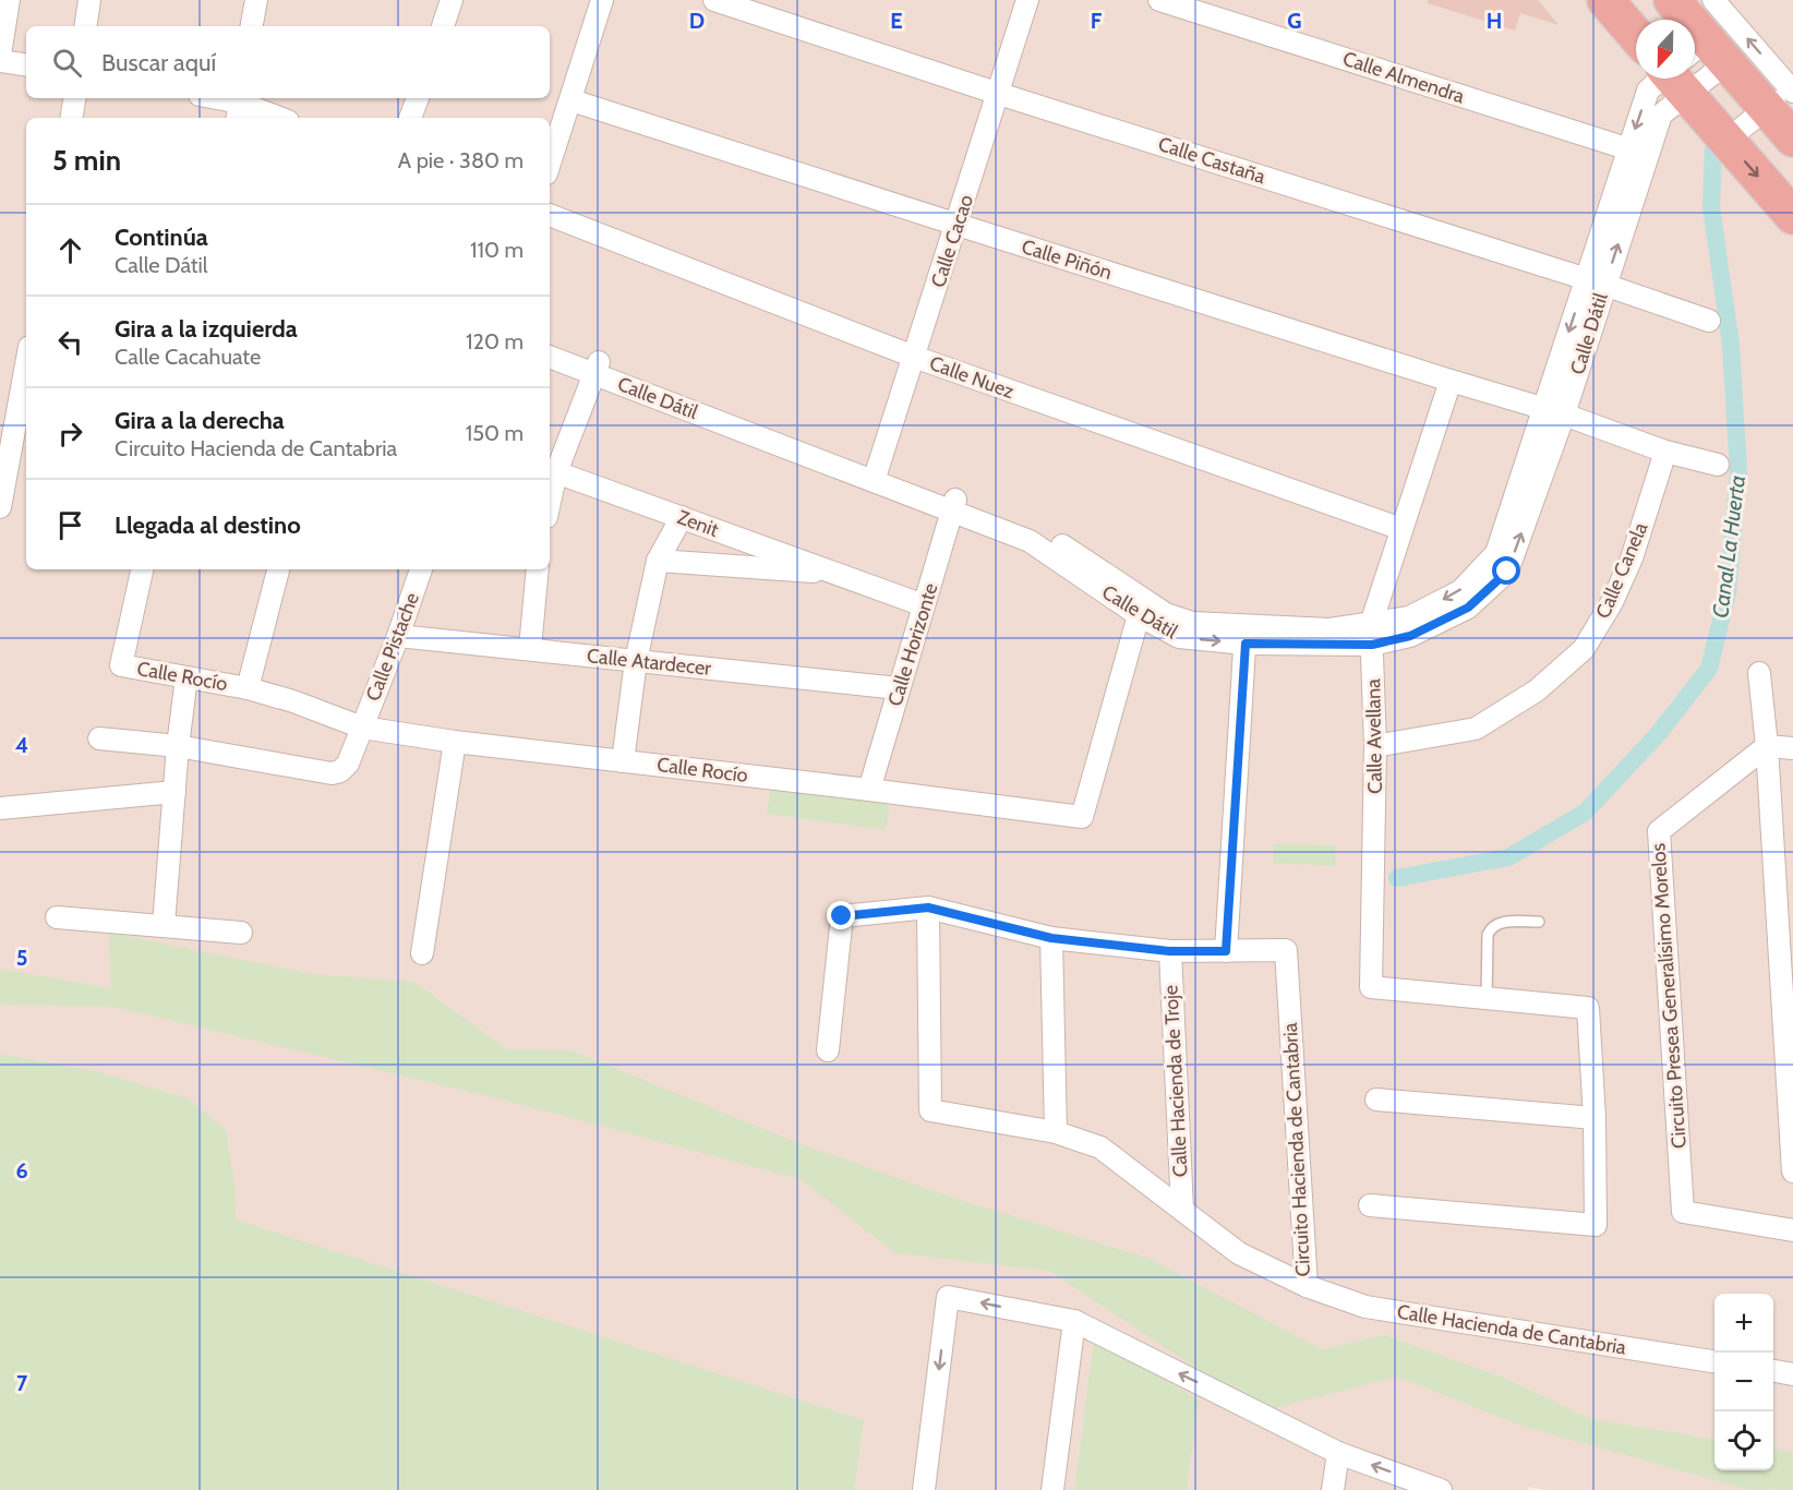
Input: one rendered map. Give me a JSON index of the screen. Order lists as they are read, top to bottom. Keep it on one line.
{"streets":{"street":["Calle Almendra","Calle Castaña","Calle Cacao","Calle Piñón","Calle Dátil","Calle Nuez","Zenit","Calle Canela","Calle Horizonte","Calle Pistache","Calle Atardecer","Calle Rocío","Calle Avellana","Circuito Presea Generalísimo Morelos","Calle Hacienda de Troje","Circuito Hacienda de Cantabria","Calle Hacienda de Cantabria"]},"crossings":[["Calle Almendra","Calle Dátil"],["Calle Castaña","Calle Cacao"],["Calle Castaña","Calle Dátil"],["Calle Cacao","Calle Piñón"],["Calle Cacao","Calle Dátil"],["Calle Cacao","Calle Nuez"],["Calle Piñón","Calle Dátil"],["Calle Piñón","Calle Avellana"],["Calle Dátil","Calle Horizonte"],["Calle Dátil","Calle Rocío"],["Calle Dátil","Calle Avellana"],["Calle Nuez","Calle Avellana"],["Zenit","Calle Horizonte"],["Calle Canela","Calle Avellana"],["Calle Horizonte","Calle Atardecer"],["Calle Horizonte","Calle Rocío"],["Calle Pistache","Calle Atardecer"],["Calle Pistache","Calle Rocío"],["Calle Hacienda de Troje","Circuito Hacienda de Cantabria"],["Circuito Hacienda de Cantabria","Calle Hacienda de Cantabria"]],"water":["Canal La Huerta"],"north":"bottom","page":{"search":"Buscar aquí","heading":["5 min","A pie · 380 m"],"list":[["Continúa","Calle Dátil","110 m"],["Gira a la izquierda","Calle Cacahuate","120 m"],["Gira a la derecha","Circuito Hacienda de Cantabria","150 m"],"Llegada al destino"],"map_buttons":["+","−"]},"grid":{"columns":["D","E","F","G","H"],"rows":["4","5","6","7"]}}
